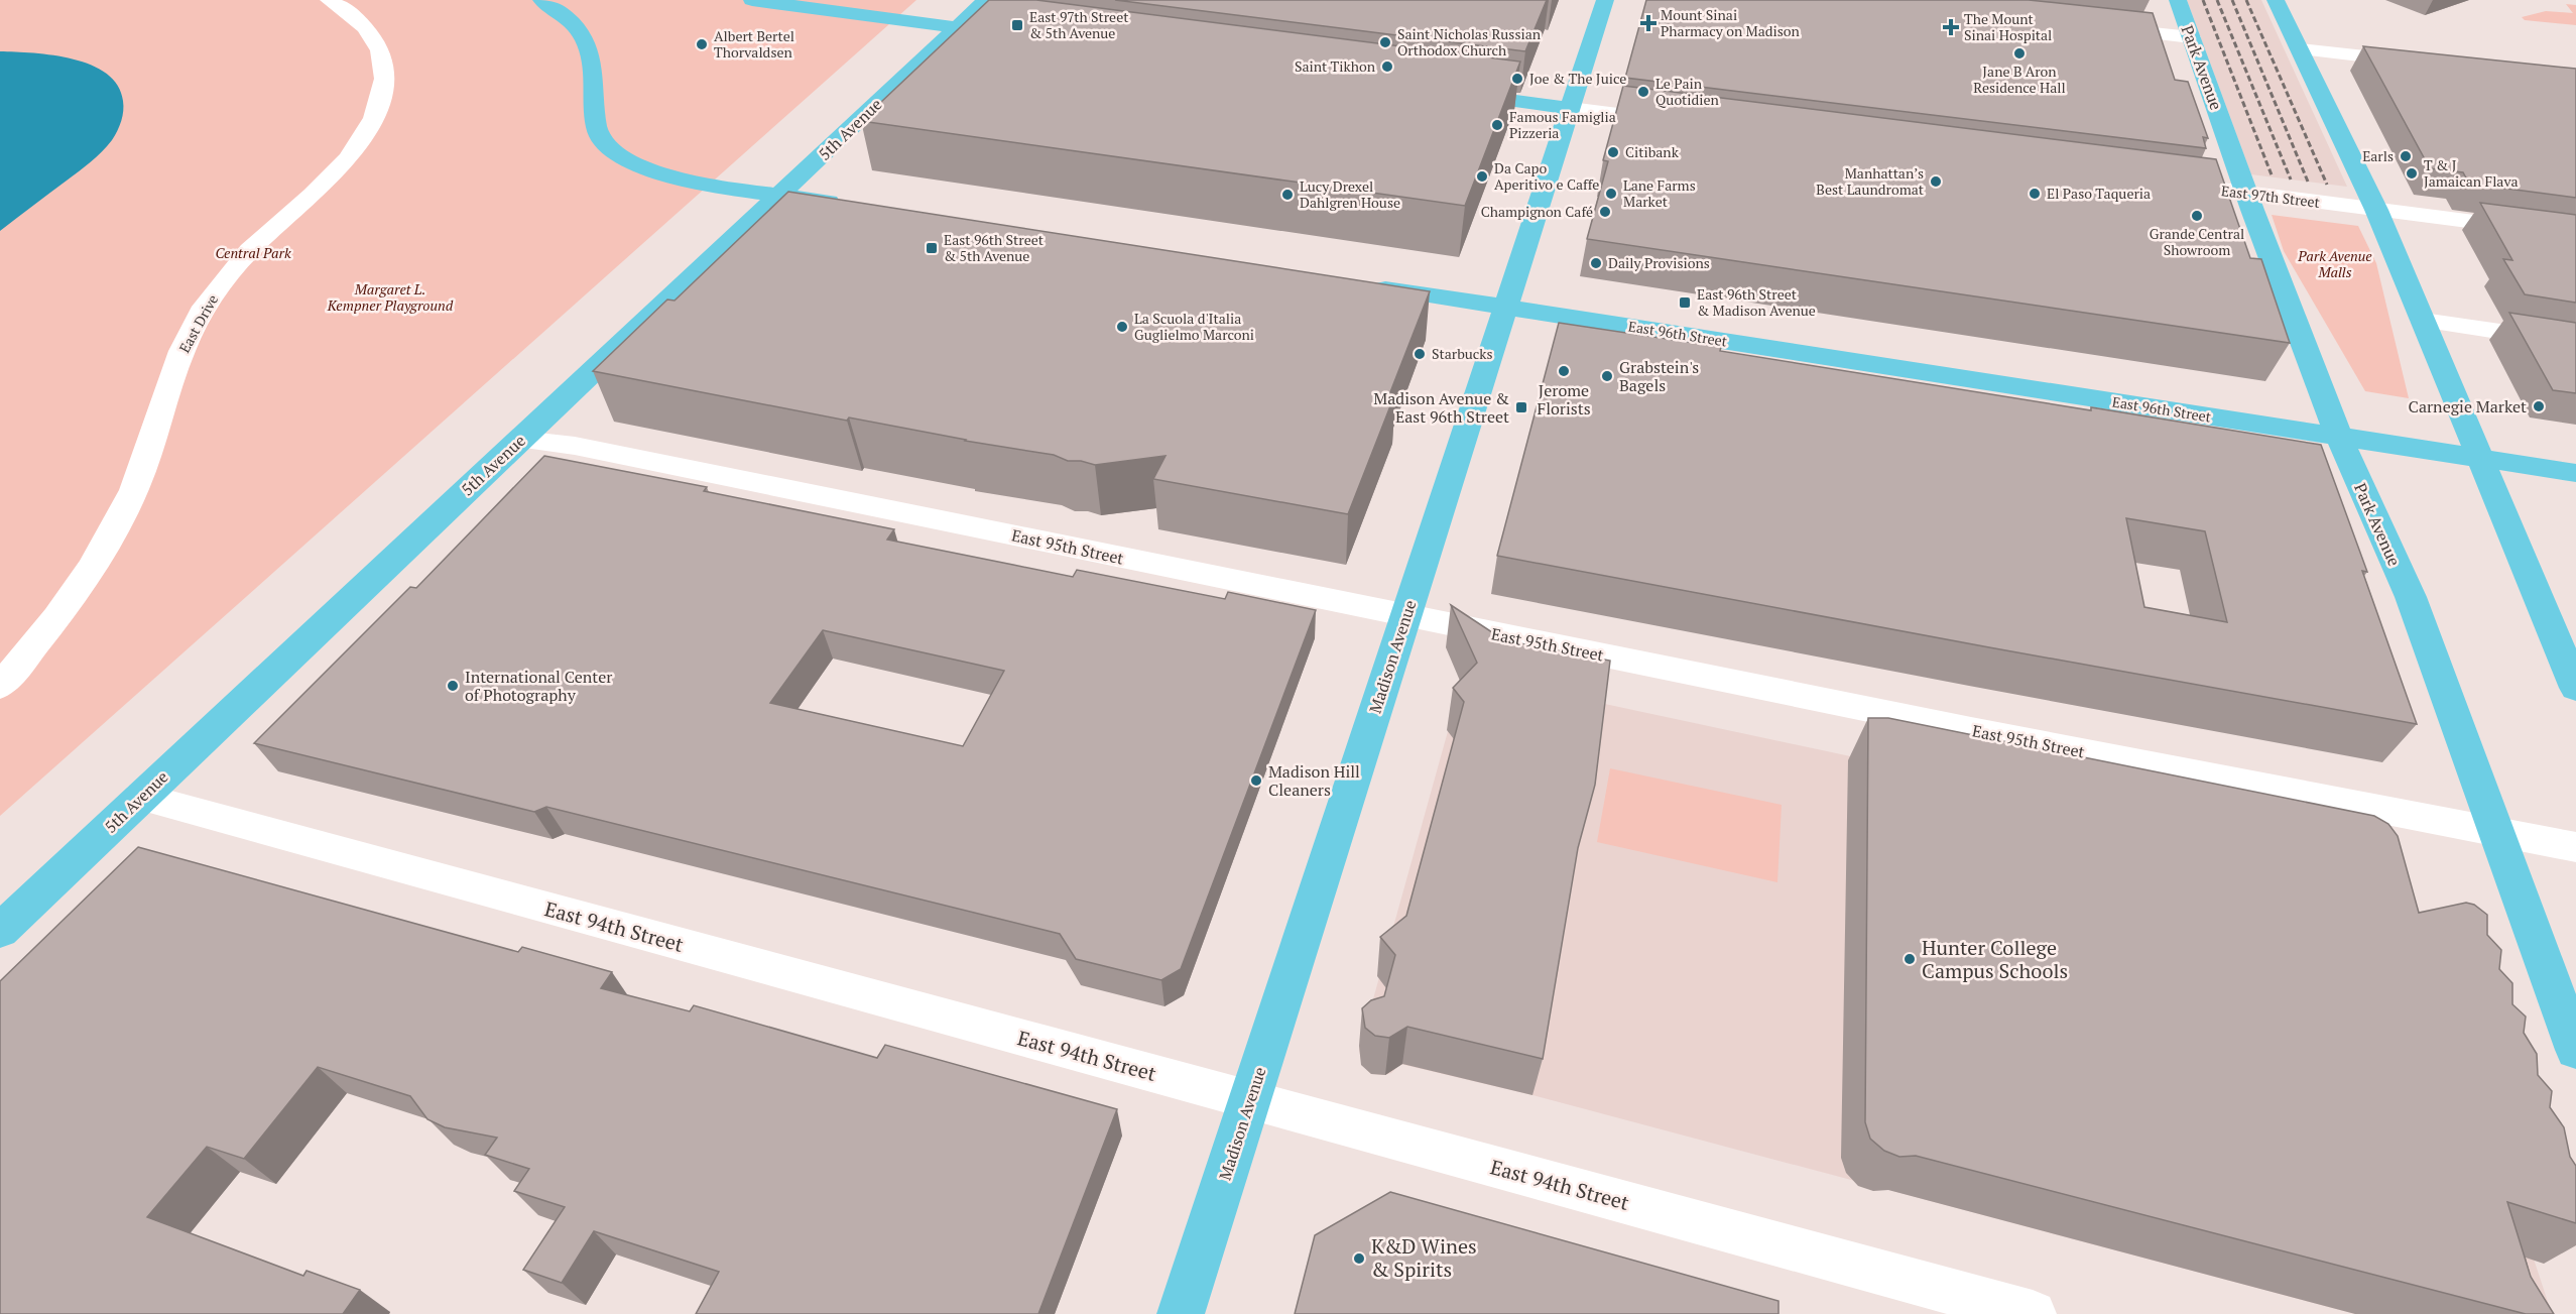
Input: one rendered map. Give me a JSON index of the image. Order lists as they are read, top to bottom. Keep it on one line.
{"streets":{"main road":["Park Avenue","5th Avenue","East 96th Street","Madison Avenue"],"street":["East 97th Street","East Drive","East 95th Street","East 94th Street"]},"crossings":[["Park Avenue","East 97th Street"],["Park Avenue","East 96th Street"],["Park Avenue","East 95th Street"],["5th Avenue","East 95th Street"],["5th Avenue","East 94th Street"],["East 96th Street","Madison Avenue"],["East 95th Street","Madison Avenue"],["Madison Avenue","East 94th Street"]],"parks":["Central Park","Park Avenue Malls","Margaret L. Kempner Playground"],"places":{"health":["Mount Sinai Pharmacy on Madison","The Mount Sinai Hospital"],"transit":["East 97th Street & 5th Avenue","East 96th Street & 5th Avenue","East 96th Street & Madison Avenue","Madison Avenue & East 96th Street"],"other":["Saint Nicholas Russian Orthodox Church","Albert Bertel Thorvaldsen","Jane B Aron Residence Hall","Saint Tikhon","Joe & The Juice","Le Pain Quotidien","Famous Famiglia Pizzeria","Citibank","Earls","T & J Jamaican Flava","Da Capo Aperitivo e Caffe","Manhattan’s Best Laundromat","Lane Farms Market","El Paso Taqueria","Lucy Drexel Dahlgren House","Champignon Café","Grande Central Showroom","Daily Provisions","La Scuola d'Italia Guglielmo Marconi","Starbucks","Jerome Florists","Grabstein's Bagels","Carnegie Market","International Center of Photography","Madison Hill Cleaners","Hunter College Campus Schools","K&D Wines & Spirits"]}}
